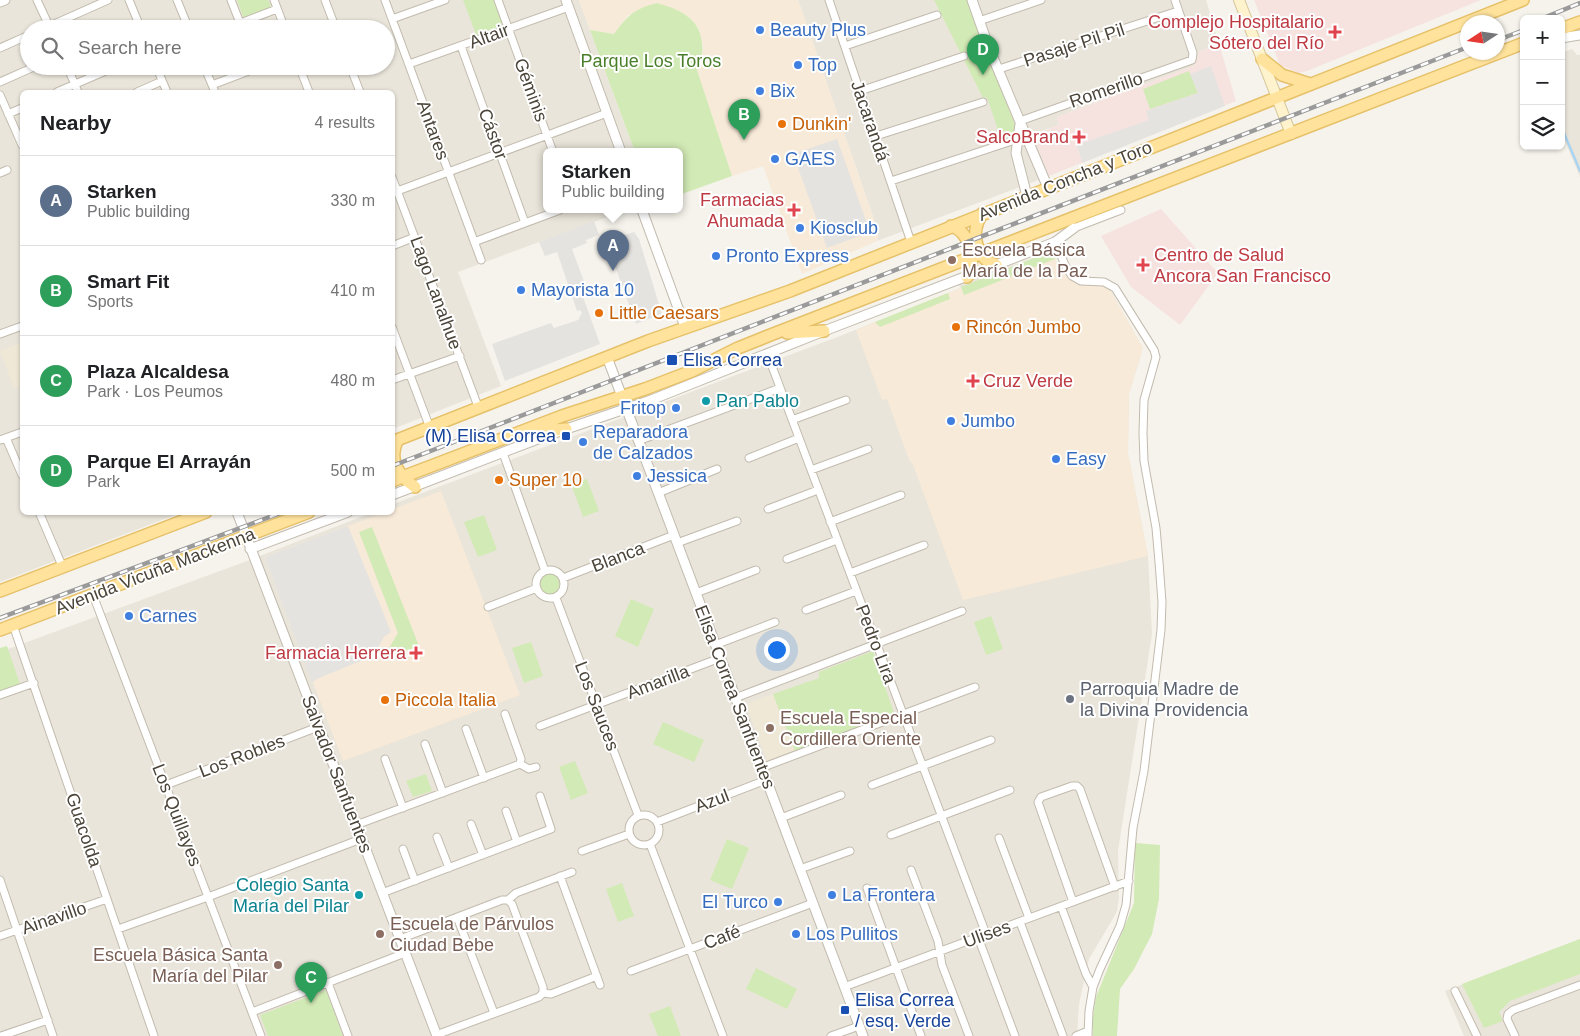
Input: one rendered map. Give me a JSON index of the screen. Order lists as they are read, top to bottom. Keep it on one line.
{"streets":{"main road":["Avenida Concha y Toro","Avenida Vicuña Mackenna"],"street":["Altair","Pasaje Pil Pil","Géminis","Romerillo","Jacarandá","Antares","Cástor","Lago Lanalhue","Blanca","Pedro Lira","Amarilla","Elisa Correa Sanfuentes","Los Sauces","Los Robles","Salvador Sanfuentes","Azul","Los Quillayes","Guacolda","Ainavillo","Ulises","Café"]},"crossings":[["Altair","Géminis"],["Altair","Antares"],["Altair","Cástor"],["Pasaje Pil Pil","Romerillo"],["Jacarandá","Avenida Concha y Toro"],["Avenida Concha y Toro","Lago Lanalhue"],["Avenida Concha y Toro","Elisa Correa Sanfuentes"],["Blanca","Elisa Correa Sanfuentes"],["Blanca","Los Sauces"],["Avenida Vicuña Mackenna","Salvador Sanfuentes"],["Avenida Vicuña Mackenna","Los Quillayes"],["Avenida Vicuña Mackenna","Guacolda"],["Pedro Lira","Ulises"],["Amarilla","Elisa Correa Sanfuentes"],["Amarilla","Los Sauces"],["Elisa Correa Sanfuentes","Azul"],["Elisa Correa Sanfuentes","Ulises"],["Elisa Correa Sanfuentes","Café"],["Los Sauces","Azul"],["Los Robles","Salvador Sanfuentes"],["Los Robles","Los Quillayes"],["Guacolda","Ainavillo"]],"parks":["Parque Los Toros"],"places":{"other":["Beauty Plus","Top","Bix","Dunkin'","GAES","Kiosclub","Pronto Express","Escuela Básica María de la Paz","Mayorista 10","Little Caesars","Rincón Jumbo","Pan Pablo","Fritop","Jumbo","Reparadora de Calzados","Easy","Jessica","Super 10","Carnes","Parroquia Madre de la Divina Providencia","Piccola Italia","Escuela Especial Cordillera Oriente","Colegio Santa María del Pilar","La Frontera","El Turco","Escuela de Párvulos Ciudad Bebe","Los Pullitos","Escuela Básica Santa María del Pilar"],"health":["Complejo Hospitalario Sótero del Río","SalcoBrand","Farmacias Ahumada","Centro de Salud Ancora San Francisco","Cruz Verde","Farmacia Herrera"],"transit":["Elisa Correa","(M) Elisa Correa","Elisa Correa / esq. Verde"]},"north":"left","page":{"map_buttons":["+","−"],"search":"Search here","pins":["D","B","A","C"],"heading":["Nearby","4 results"],"popup":["Starken","Public building"],"list":[{"mark":"A","name":"Starken","note":"Public building","value":"330 m"},{"mark":"B","name":"Smart Fit","note":"Sports","value":"410 m"},{"mark":"C","name":"Plaza Alcaldesa","note":"Park · Los Peumos","value":"480 m"},{"mark":"D","name":"Parque El Arrayán","note":"Park","value":"500 m"}]}}
